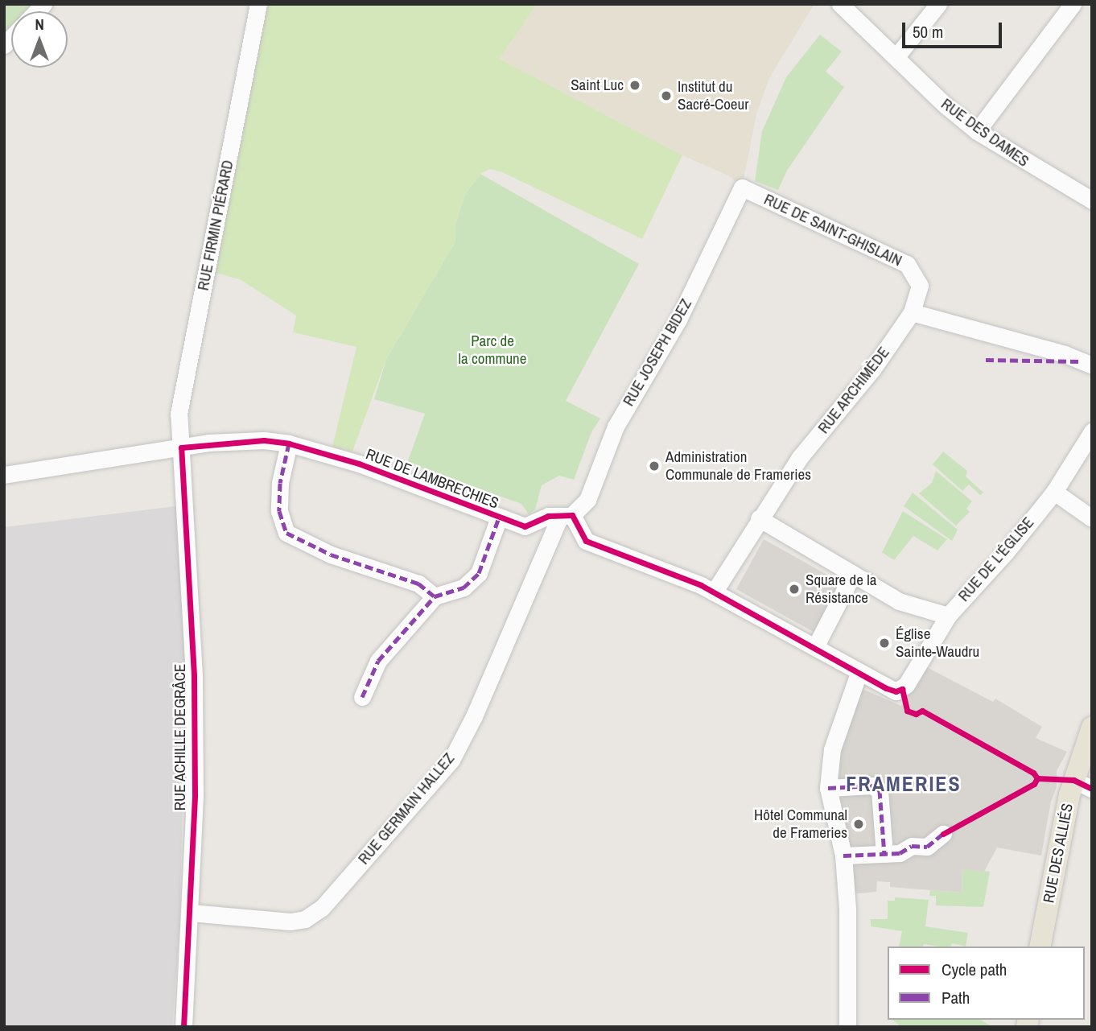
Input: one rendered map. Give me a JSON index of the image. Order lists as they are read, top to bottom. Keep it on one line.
{"streets":{"main road":["RUE DES ALLIÉS"],"street":["RUE DES DAMES","RUE FIRMIN PIÉRARD","RUE DE SAINT-GHISLAIN","RUE JOSEPH BIDEZ","RUE ARCHIMÈDE","RUE DE LAMBRECHIES","RUE DE L'ÉGLISE","RUE ACHILLE DEGRÂCE","RUE GERMAIN HALLEZ"]},"crossings":[["RUE FIRMIN PIÉRARD","RUE DE LAMBRECHIES"],["RUE FIRMIN PIÉRARD","RUE ACHILLE DEGRÂCE"],["RUE DE SAINT-GHISLAIN","RUE JOSEPH BIDEZ"],["RUE DE SAINT-GHISLAIN","RUE ARCHIMÈDE"],["RUE JOSEPH BIDEZ","RUE DE LAMBRECHIES"],["RUE JOSEPH BIDEZ","RUE GERMAIN HALLEZ"],["RUE DE LAMBRECHIES","RUE ACHILLE DEGRÂCE"],["RUE DE LAMBRECHIES","RUE GERMAIN HALLEZ"],["RUE ACHILLE DEGRÂCE","RUE GERMAIN HALLEZ"]],"districts":["FRAMERIES"],"parks":["Parc de la commune"],"places":["Saint Luc","Institut du Sacré-Coeur","Administration Communale de Frameries","Square de la Résistance","Église Sainte-Waudru","Hôtel Communal de Frameries"],"legend":["Cycle path","Path"],"scale_bar":"50 m","north":"top"}
